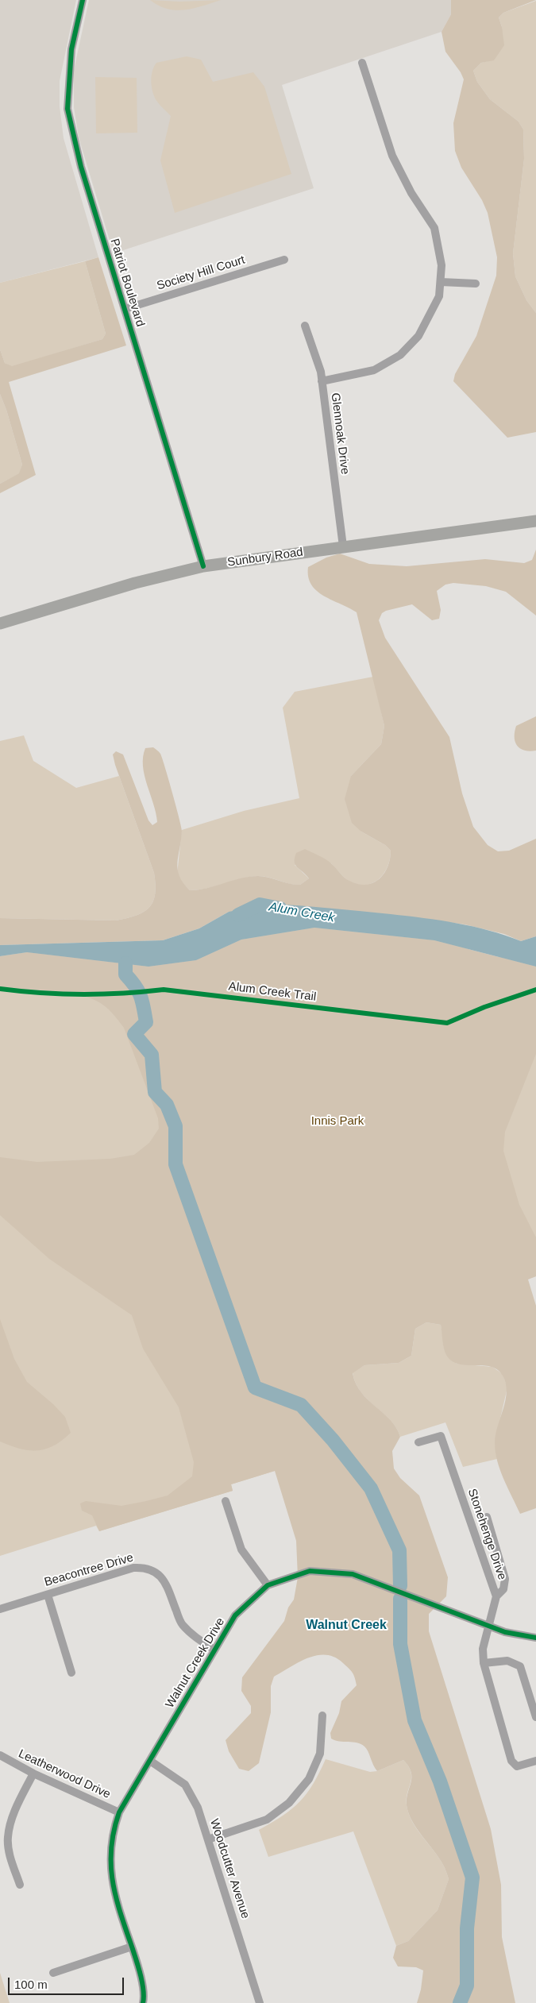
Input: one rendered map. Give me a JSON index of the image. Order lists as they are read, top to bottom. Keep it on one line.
{"streets":{"main road":["Sunbury Road"],"street":["Society Hill Court","Patriot Boulevard","Glennoak Drive","Stonehenge Drive","Beacontree Drive","Walnut Creek Drive","Leatherwood Drive","Woodcutter Avenue"],"cycle path":["Alum Creek Trail"]},"crossings":[["Society Hill Court","Patriot Boulevard"],["Patriot Boulevard","Sunbury Road"],["Glennoak Drive","Sunbury Road"],["Stonehenge Drive","Walnut Creek Drive"],["Beacontree Drive","Walnut Creek Drive"],["Walnut Creek Drive","Leatherwood Drive"],["Walnut Creek Drive","Woodcutter Avenue"]],"districts":["Walnut Creek"],"water":["Alum Creek"],"parks":["Innis Park"],"scale_bar":"100 m"}
